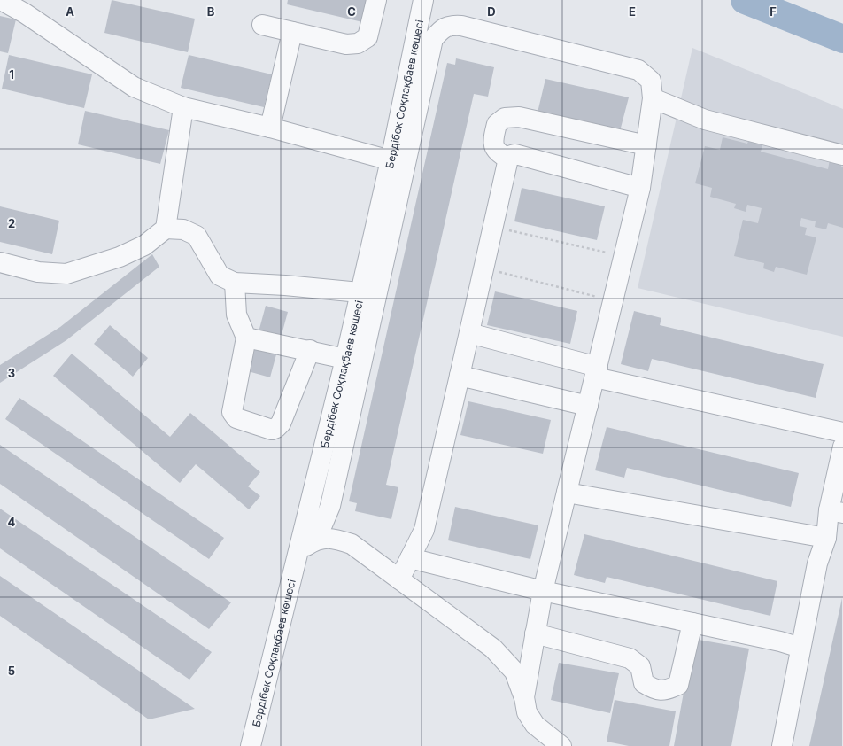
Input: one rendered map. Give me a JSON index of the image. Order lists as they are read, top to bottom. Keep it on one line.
{"streets":{"street":["Бердібек Соқпақбаев көшесі"]},"grid":{"columns":["A","B","C","D","E","F"],"rows":["1","2","3","4","5"]}}
